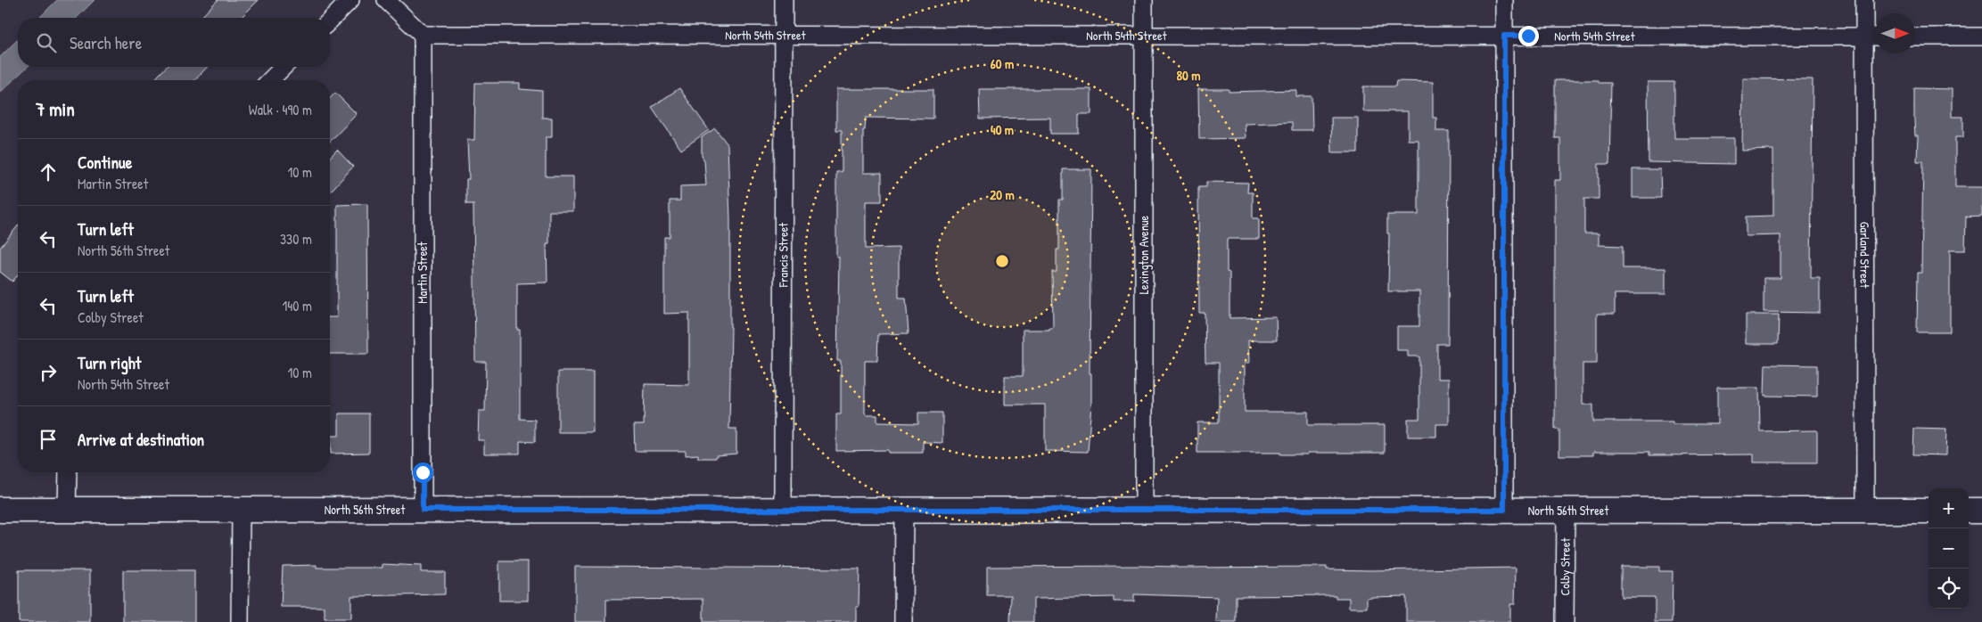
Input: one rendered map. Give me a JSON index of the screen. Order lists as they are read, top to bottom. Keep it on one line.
{"streets":{"main road":["North 56th Street"],"street":["North 54th Street","Francis Street","Lexington Avenue","Garland Street","Martin Street","Colby Street"]},"crossings":[["North 54th Street","Francis Street"],["North 54th Street","Lexington Avenue"],["North 54th Street","Garland Street"],["North 54th Street","Martin Street"],["Francis Street","North 56th Street"],["Lexington Avenue","North 56th Street"],["Garland Street","North 56th Street"],["Martin Street","North 56th Street"],["North 56th Street","Colby Street"]],"north":"right","page":{"search":"Search here","heading":["7 min","Walk · 490 m"],"list":[["Continue","Martin Street","10 m"],["Turn left","North 56th Street","330 m"],["Turn left","Colby Street","140 m"],["Turn right","North 54th Street","10 m"],"Arrive at destination"],"map_buttons":["+","−"]},"rings":["60 m","80 m","40 m","20 m"]}
